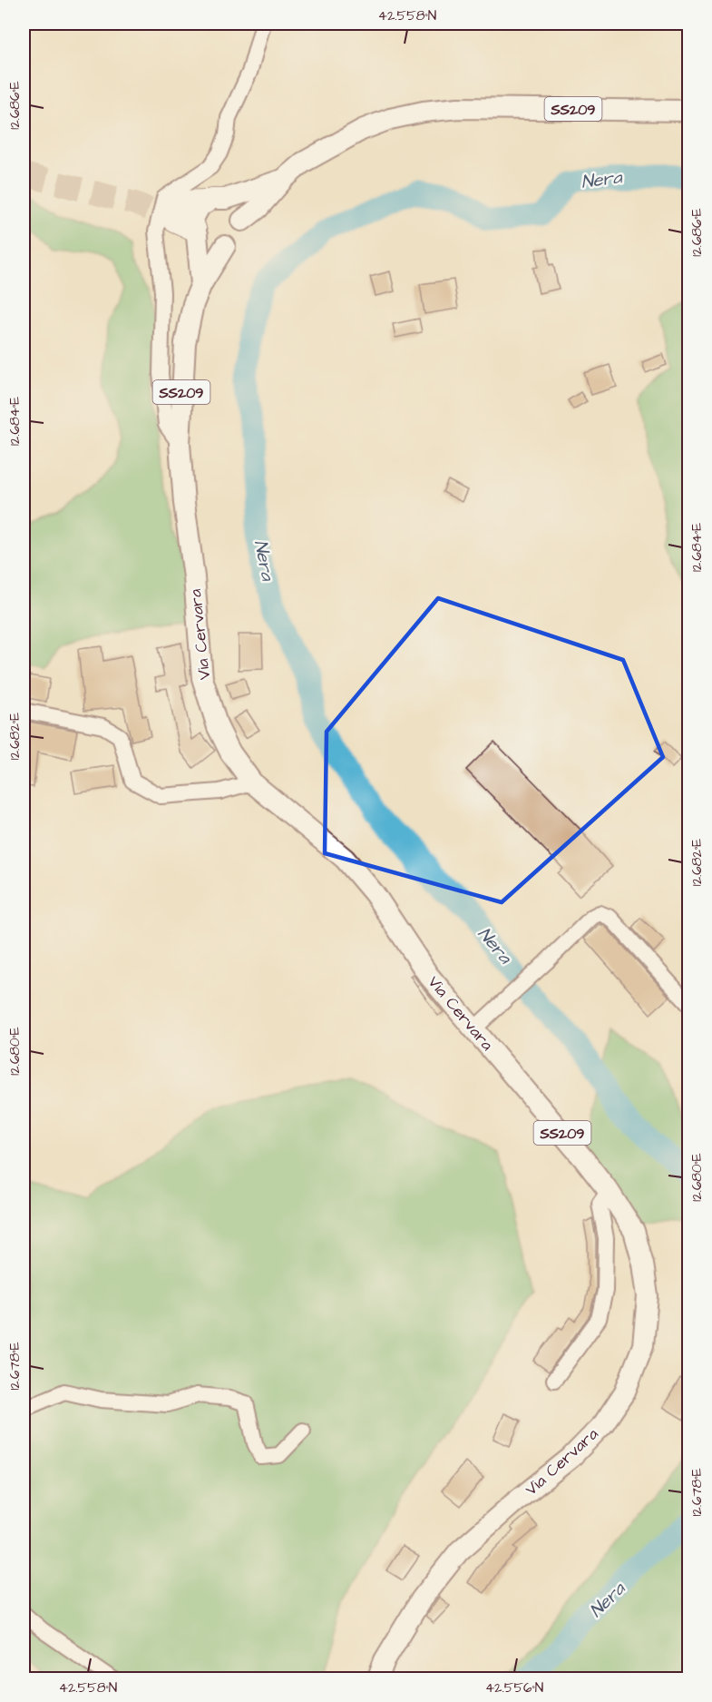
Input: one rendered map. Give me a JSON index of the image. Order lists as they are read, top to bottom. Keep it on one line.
{"streets":{"main road":["SS209","Via Cervara"]},"crossings":[["SS209","Via Cervara"]],"water":["Nera"],"coordinates":["42.558°N","12.686°E","12.684°E","12.682°E","12.680°E","12.678°E","42.556°N"]}
